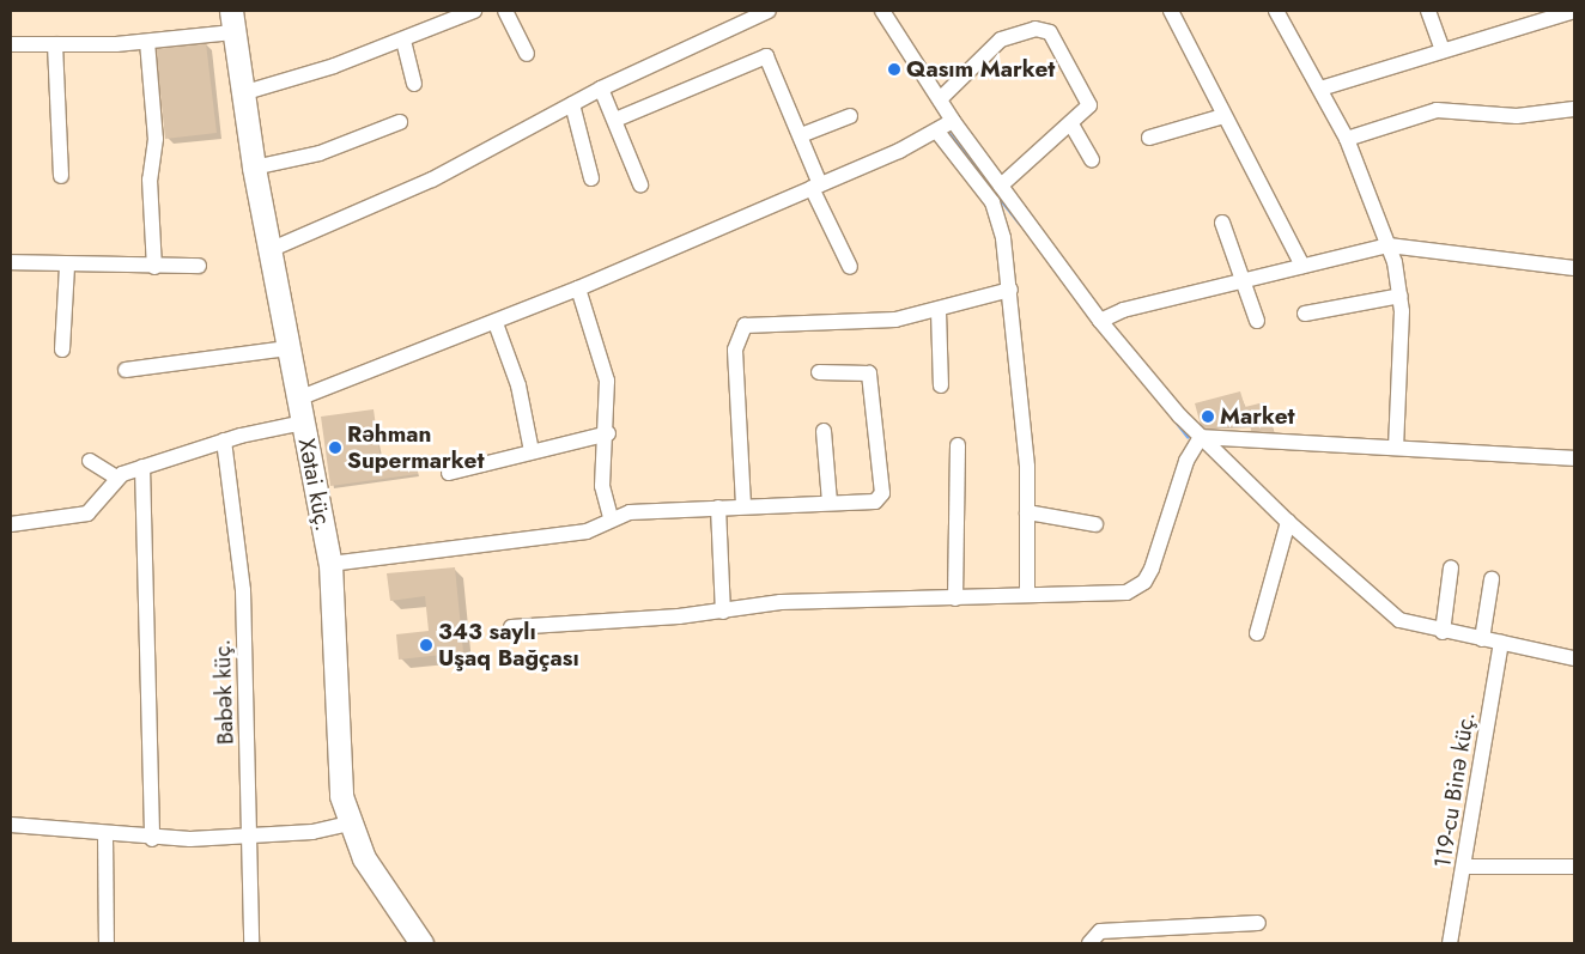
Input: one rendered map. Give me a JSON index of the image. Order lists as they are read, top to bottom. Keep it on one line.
{"streets":{"street":["Xətai küç.","Babək küç.","119-cu Binə küç."]},"places":["Qasım Market","Market","Rəhman Supermarket","343 saylı Uşaq Bağçası"]}
